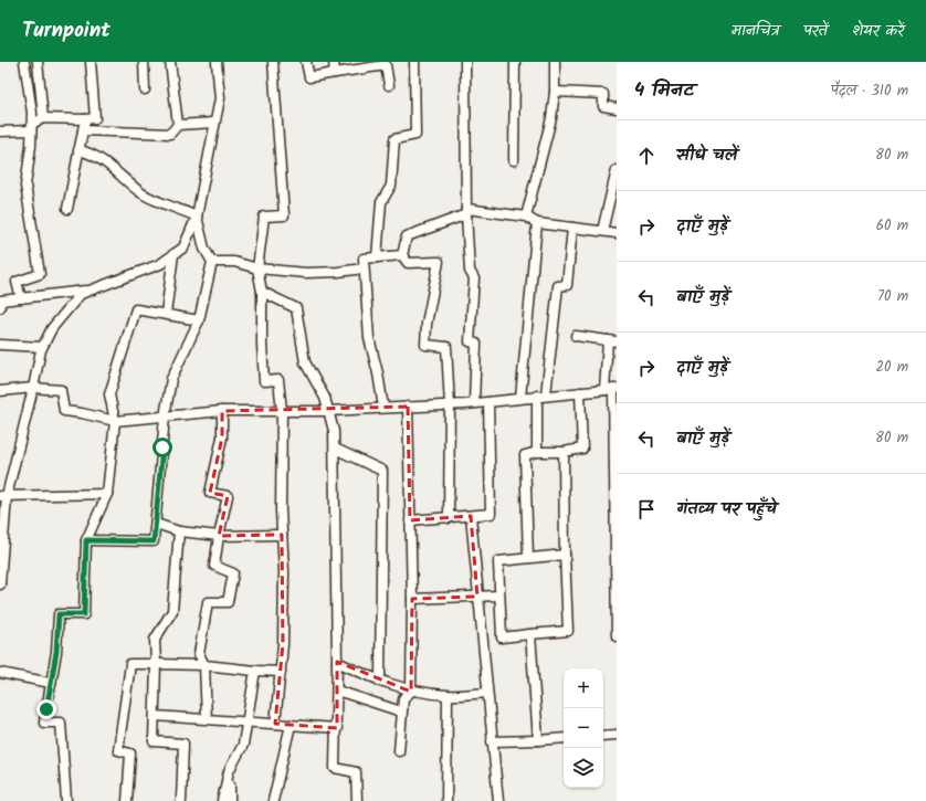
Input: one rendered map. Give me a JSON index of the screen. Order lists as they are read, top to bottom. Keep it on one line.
{"page":{"header":"Turnpoint","nav":["मानचित्र","परतें","शेयर करें"],"heading":["4 मिनट","पैदल · 310 m"],"list":[["सीधे चलें","80 m"],["दाएँ मुड़ें","60 m"],["बाएँ मुड़ें","70 m"],["दाएँ मुड़ें","20 m"],["बाएँ मुड़ें","80 m"],"गंतव्य पर पहुँचे"],"map_buttons":["+","−"]}}
